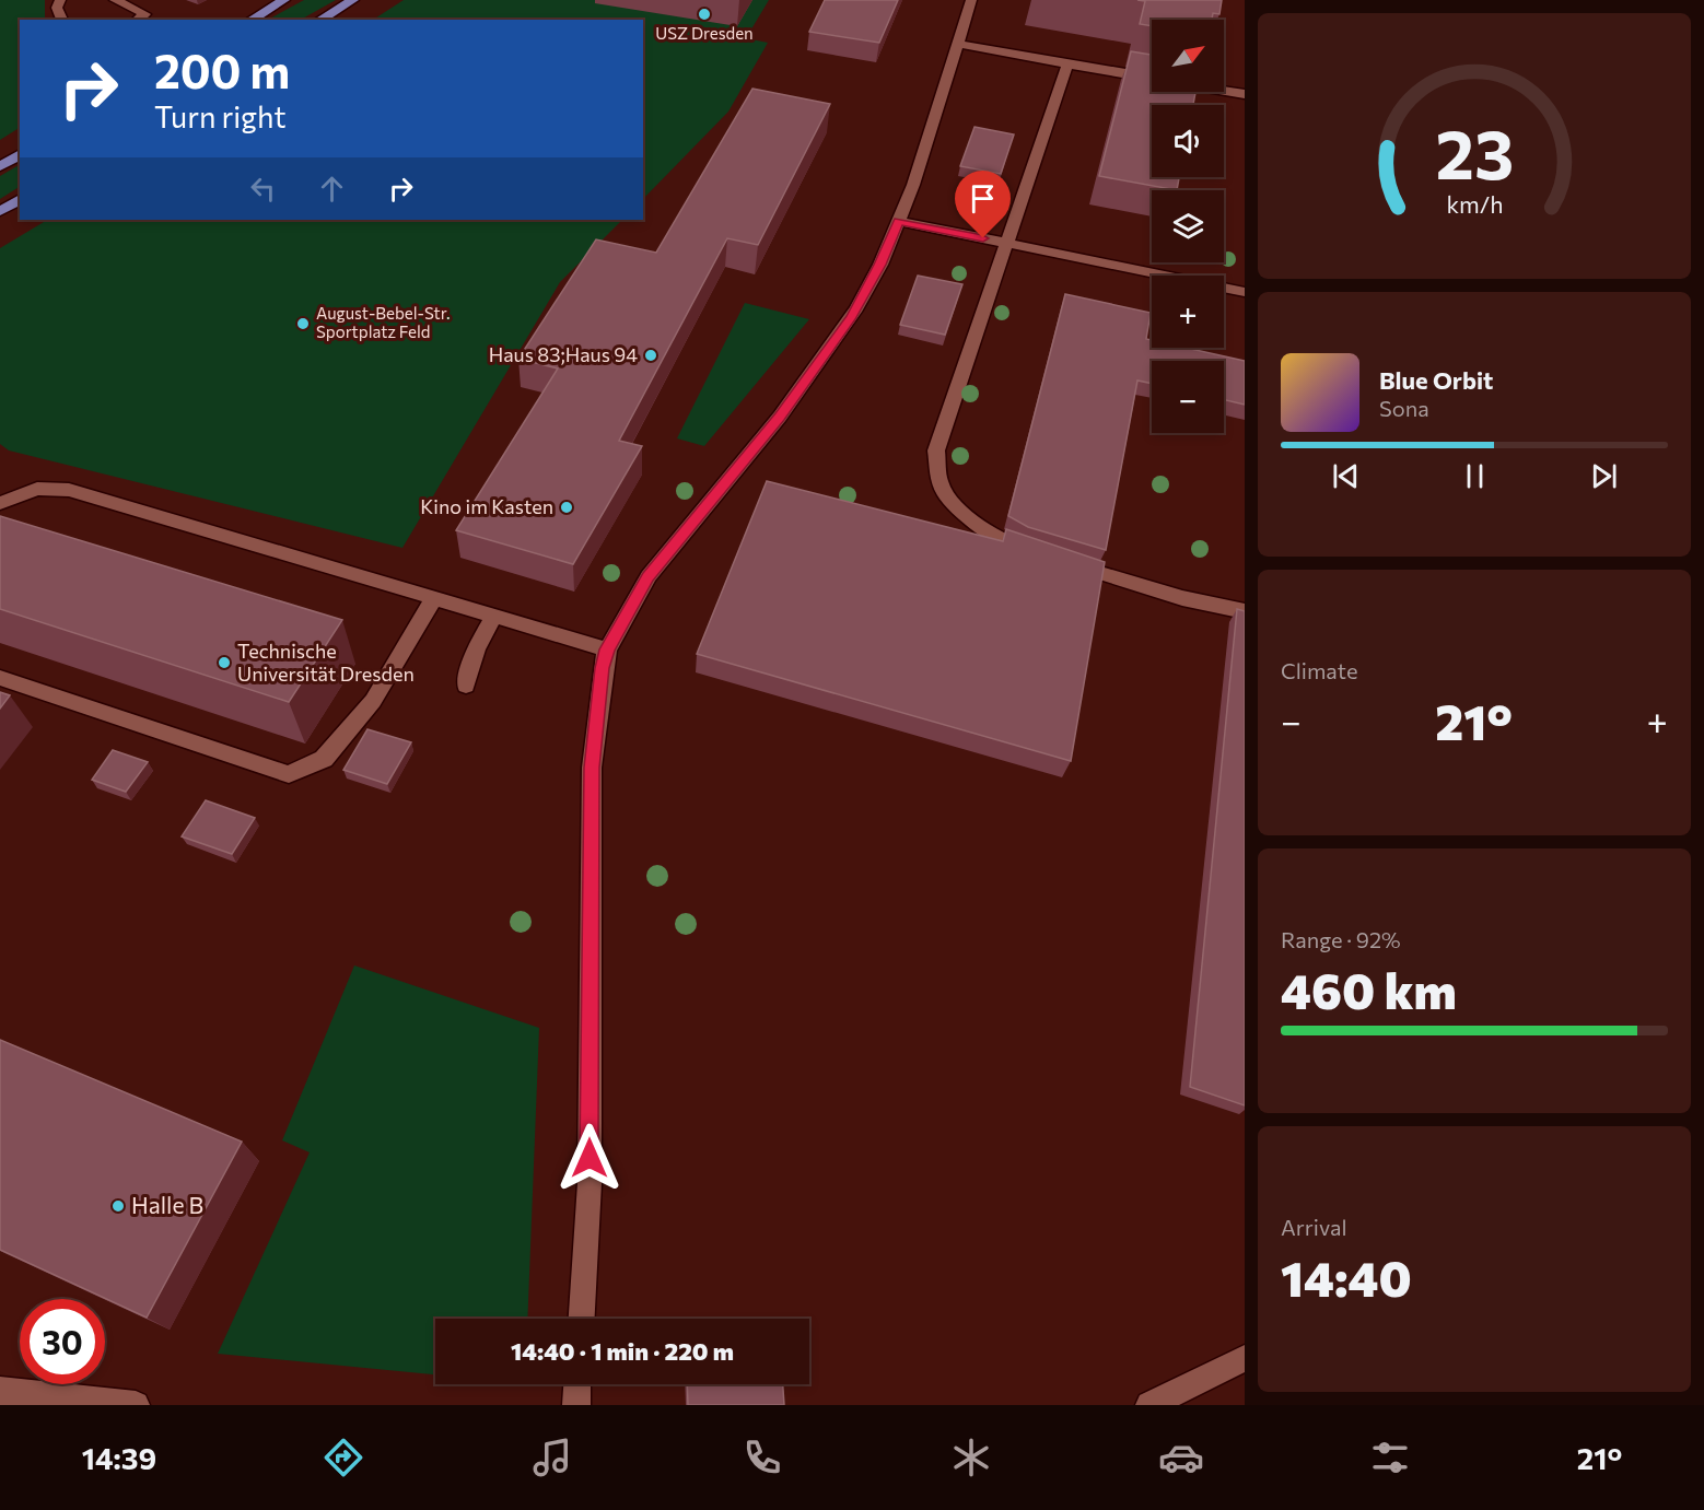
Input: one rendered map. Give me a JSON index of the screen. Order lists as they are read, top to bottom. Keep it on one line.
{"places":["USZ Dresden","August-Bebel-Str. Sportplatz Feld","Haus 83;Haus 94","Kino im Kasten","Technische Universität Dresden","Halle B"],"north":"top right","page":{"map_buttons":["+","−"],"turn":["200 m","Turn right"],"song":["Blue Orbit","Sona"],"tile":["Climate",["Range · 92%","460 km"],["Arrival","14:40"]],"heat":["−","21°","+"],"limit":"30","trip":"14:40 · 1 min · 220 m","tabs":["14:39","21°"],"gauge":["23","km/h"]}}
